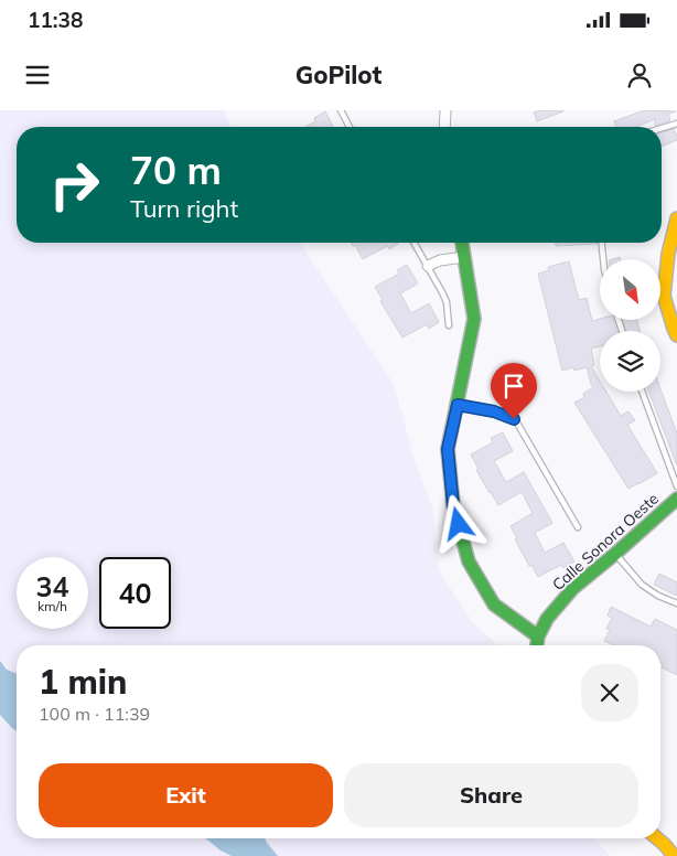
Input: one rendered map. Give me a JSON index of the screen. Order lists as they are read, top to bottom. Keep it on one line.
{"streets":{"street":["Calle Sonora Oeste"]},"north":"bottom right","page":{"status":"11:38","header":"GoPilot","turn":["70 m","Turn right"],"speed":"34 km/h","limit":"40","heading":["1 min","100 m · 11:39"],"buttons":["Exit","Share"]}}
